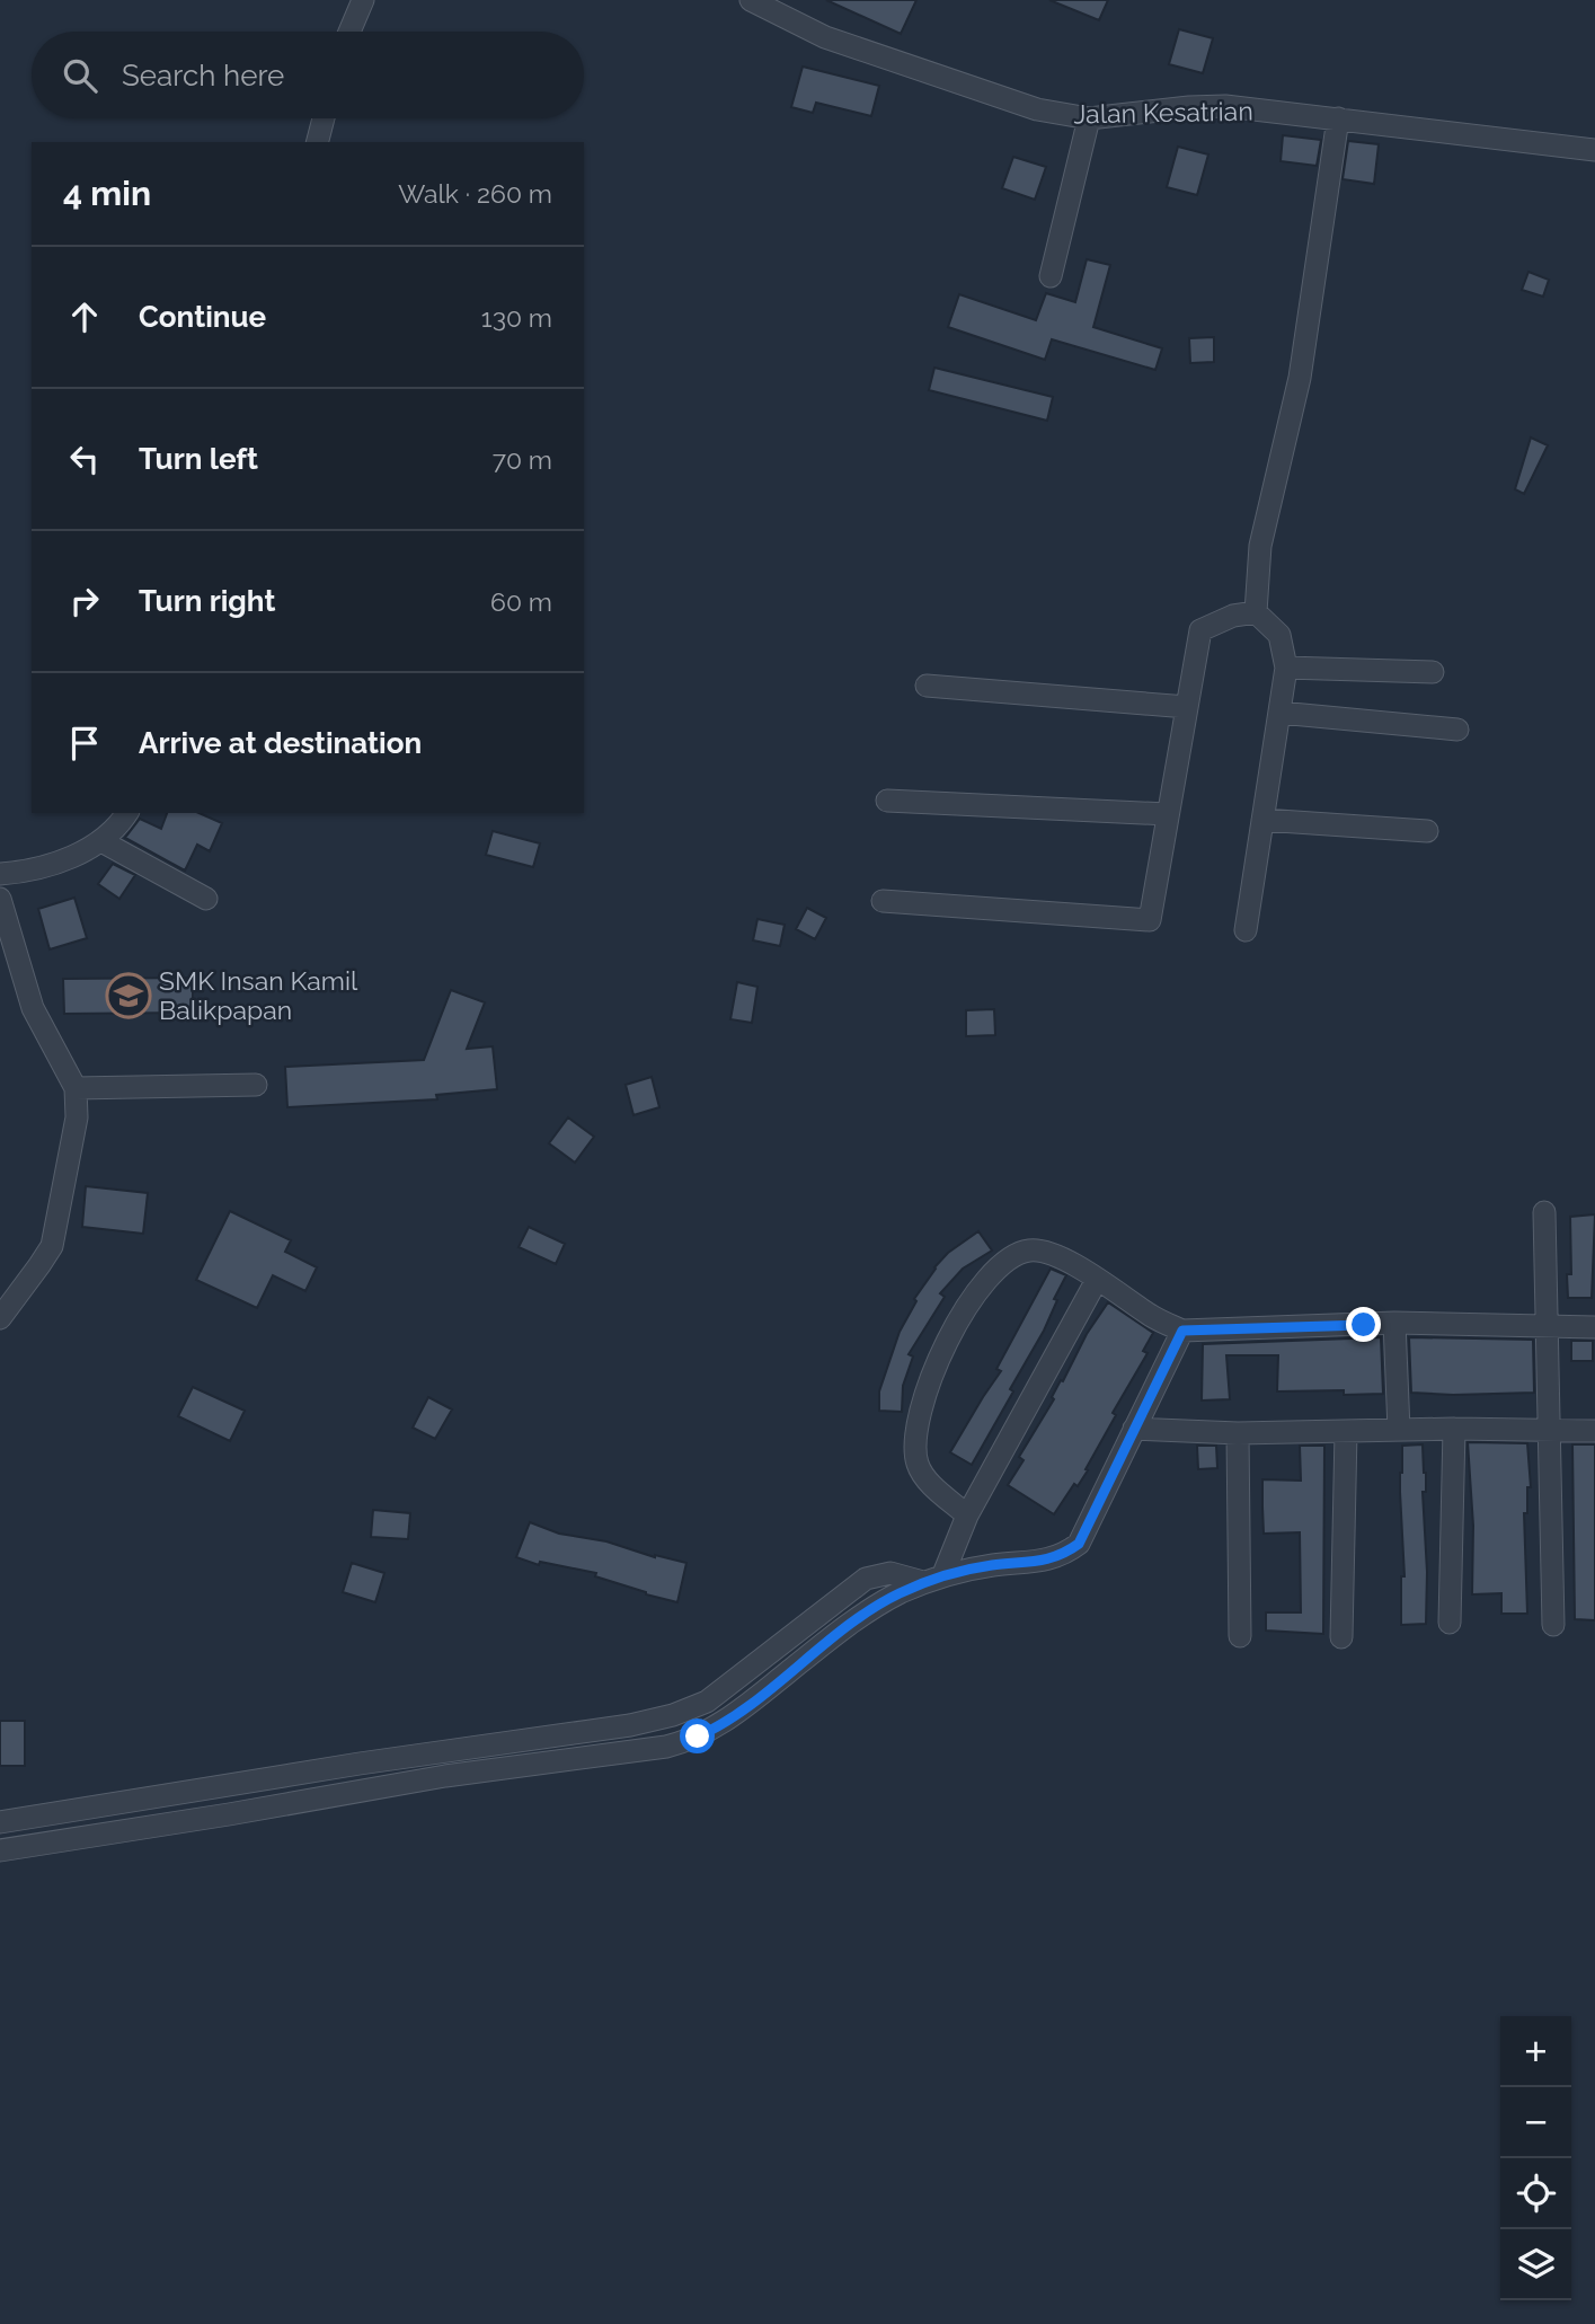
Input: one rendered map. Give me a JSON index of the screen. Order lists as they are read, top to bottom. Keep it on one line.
{"streets":{"street":["Jalan Kesatrian"]},"places":{"school or university":["SMK Insan Kamil Balikpapan"]},"page":{"search":"Search here","heading":["4 min","Walk · 260 m"],"list":[["Continue","130 m"],["Turn left","70 m"],["Turn right","60 m"],"Arrive at destination"],"map_buttons":["+","−"]}}
